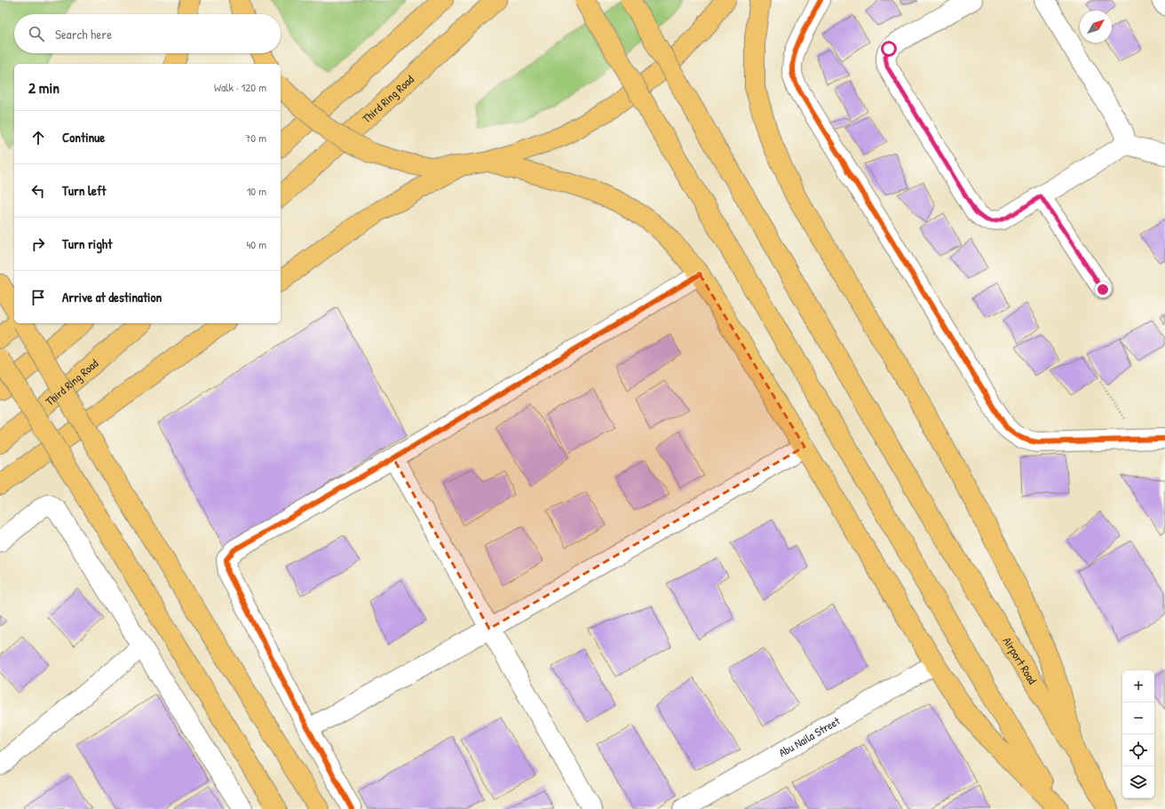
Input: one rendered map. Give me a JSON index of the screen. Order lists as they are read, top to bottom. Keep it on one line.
{"streets":{"main road":["Third Ring Road","Airport Road"],"street":["Abu Naila Street"]},"north":"top right","page":{"search":"Search here","heading":["2 min","Walk · 120 m"],"list":[["Continue","70 m"],["Turn left","10 m"],["Turn right","40 m"],"Arrive at destination"],"map_buttons":["+","−"]}}
